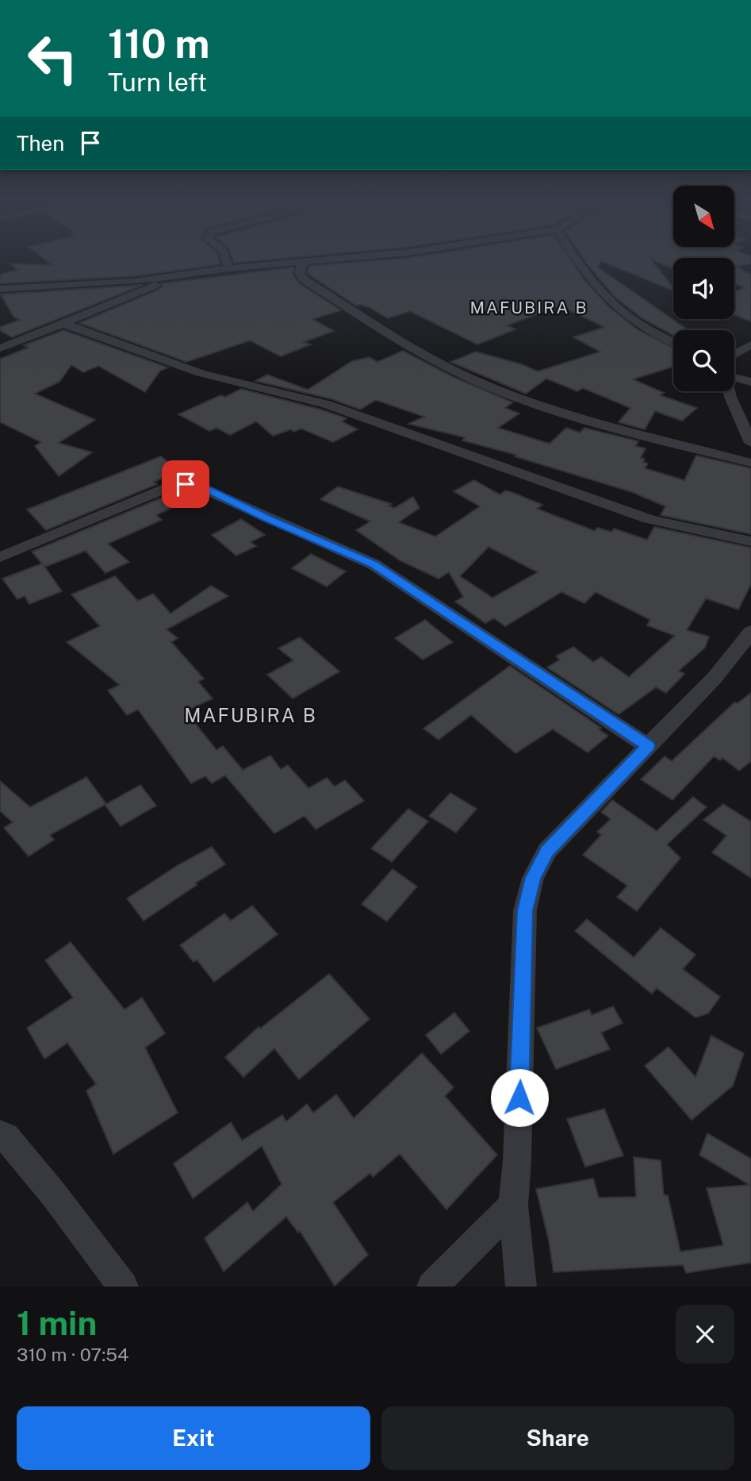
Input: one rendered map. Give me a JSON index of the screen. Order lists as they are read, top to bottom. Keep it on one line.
{"districts":["MAFUBIRA B","MAFUBIRA B"],"north":"bottom right","page":{"turn":["110 m","Turn left"],"then":"Then","heading":["1 min","310 m · 07:54"],"buttons":["Exit","Share"]}}
